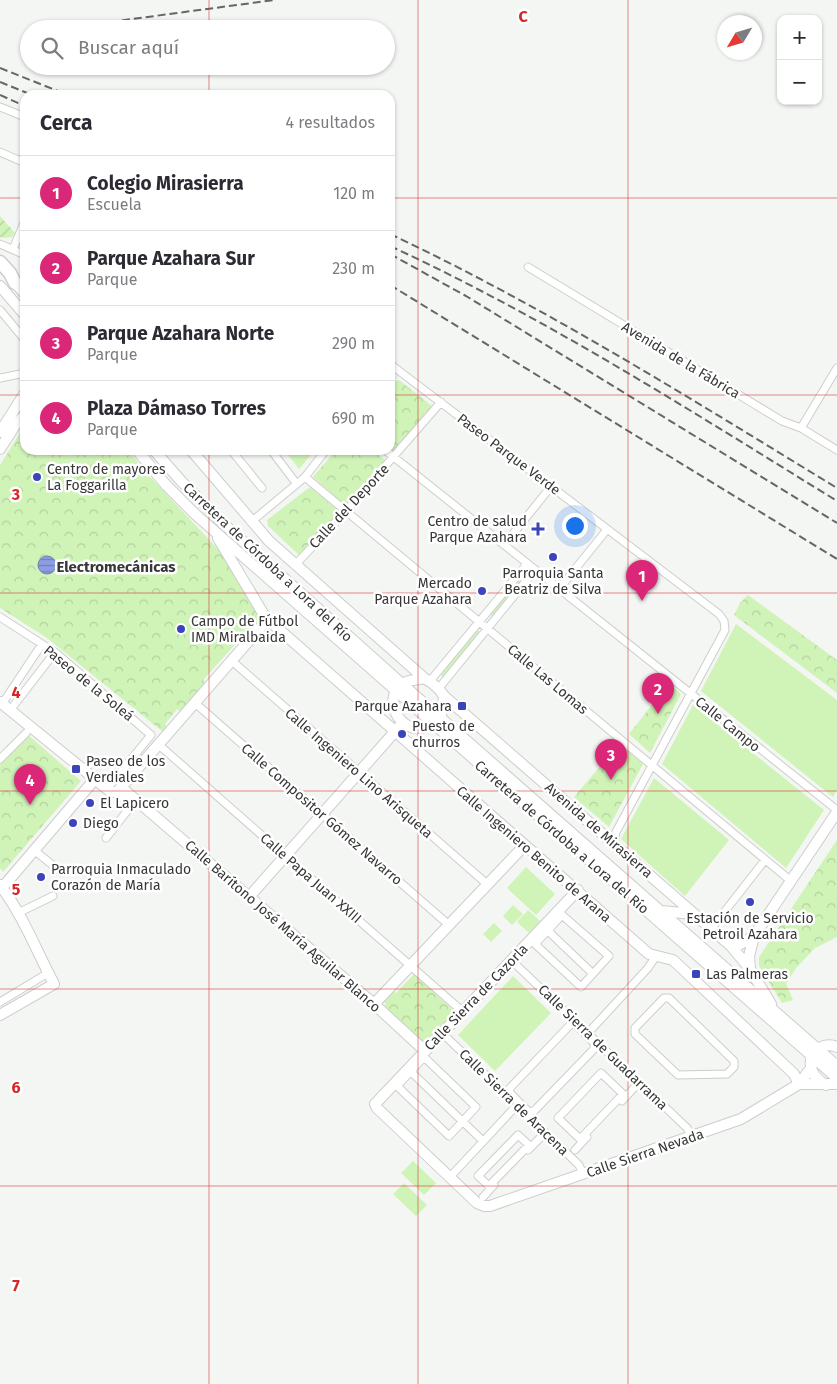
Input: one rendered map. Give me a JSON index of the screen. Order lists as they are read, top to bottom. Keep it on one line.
{"streets":{"street":["Avenida de la Fábrica","Paseo Parque Verde","Calle del Deporte","Carretera de Córdoba a Lora del Río","Calle Las Lomas","Paseo de la Soleá","Calle Campo","Calle Ingeniero Lino Arisqueta","Calle Compositor Gómez Navarro","Avenida de Mirasierra","Calle Ingeniero Benito de Arana","Calle Papa Juan XXIII","Calle Barítono José María Aguilar Blanco","Calle Sierra de Cazorla","Calle Sierra de Guadarrama","Calle Sierra de Aracena","Calle Sierra Nevada"]},"crossings":[["Paseo Parque Verde","Calle del Deporte"],["Paseo Parque Verde","Calle Las Lomas"],["Paseo Parque Verde","Calle Campo"],["Paseo Parque Verde","Avenida de Mirasierra"],["Calle del Deporte","Calle Las Lomas"],["Calle del Deporte","Calle Campo"],["Carretera de Córdoba a Lora del Río","Avenida de Mirasierra"],["Carretera de Córdoba a Lora del Río","Calle Ingeniero Benito de Arana"],["Paseo de la Soleá","Calle Barítono José María Aguilar Blanco"],["Calle Ingeniero Benito de Arana","Calle Sierra de Cazorla"],["Calle Ingeniero Benito de Arana","Calle Sierra Nevada"],["Calle Papa Juan XXIII","Calle Sierra de Cazorla"],["Calle Barítono José María Aguilar Blanco","Calle Sierra de Cazorla"],["Calle Sierra de Cazorla","Calle Sierra de Guadarrama"],["Calle Sierra de Cazorla","Calle Sierra de Aracena"],["Calle Sierra de Guadarrama","Calle Sierra Nevada"],["Calle Sierra de Aracena","Calle Sierra Nevada"]],"districts":["Electromecánicas"],"places":{"other":["Centro de mayores La Foggarilla","Parroquia Santa Beatriz de Silva","Mercado Parque Azahara","Campo de Fútbol IMD Miralbaida","Puesto de churros","El Lapicero","Diego","Parroquia Inmaculado Corazón de María","Estación de Servicio Petroil Azahara"],"health":["Centro de salud Parque Azahara"],"transit":["Parque Azahara","Paseo de los Verdiales","Las Palmeras"]},"north":"bottom left","page":{"map_buttons":["+","−"],"search":"Buscar aquí","heading":["Cerca","4 resultados"],"list":[{"mark":"1","name":"Colegio Mirasierra","note":"Escuela","value":"120 m"},{"mark":"2","name":"Parque Azahara Sur","note":"Parque","value":"230 m"},{"mark":"3","name":"Parque Azahara Norte","note":"Parque","value":"290 m"},{"mark":"4","name":"Plaza Dámaso Torres","note":"Parque","value":"690 m"}],"pins":["1","2","3","4"]},"grid":{"columns":["C"],"rows":["3","4","5","6","7"]}}
